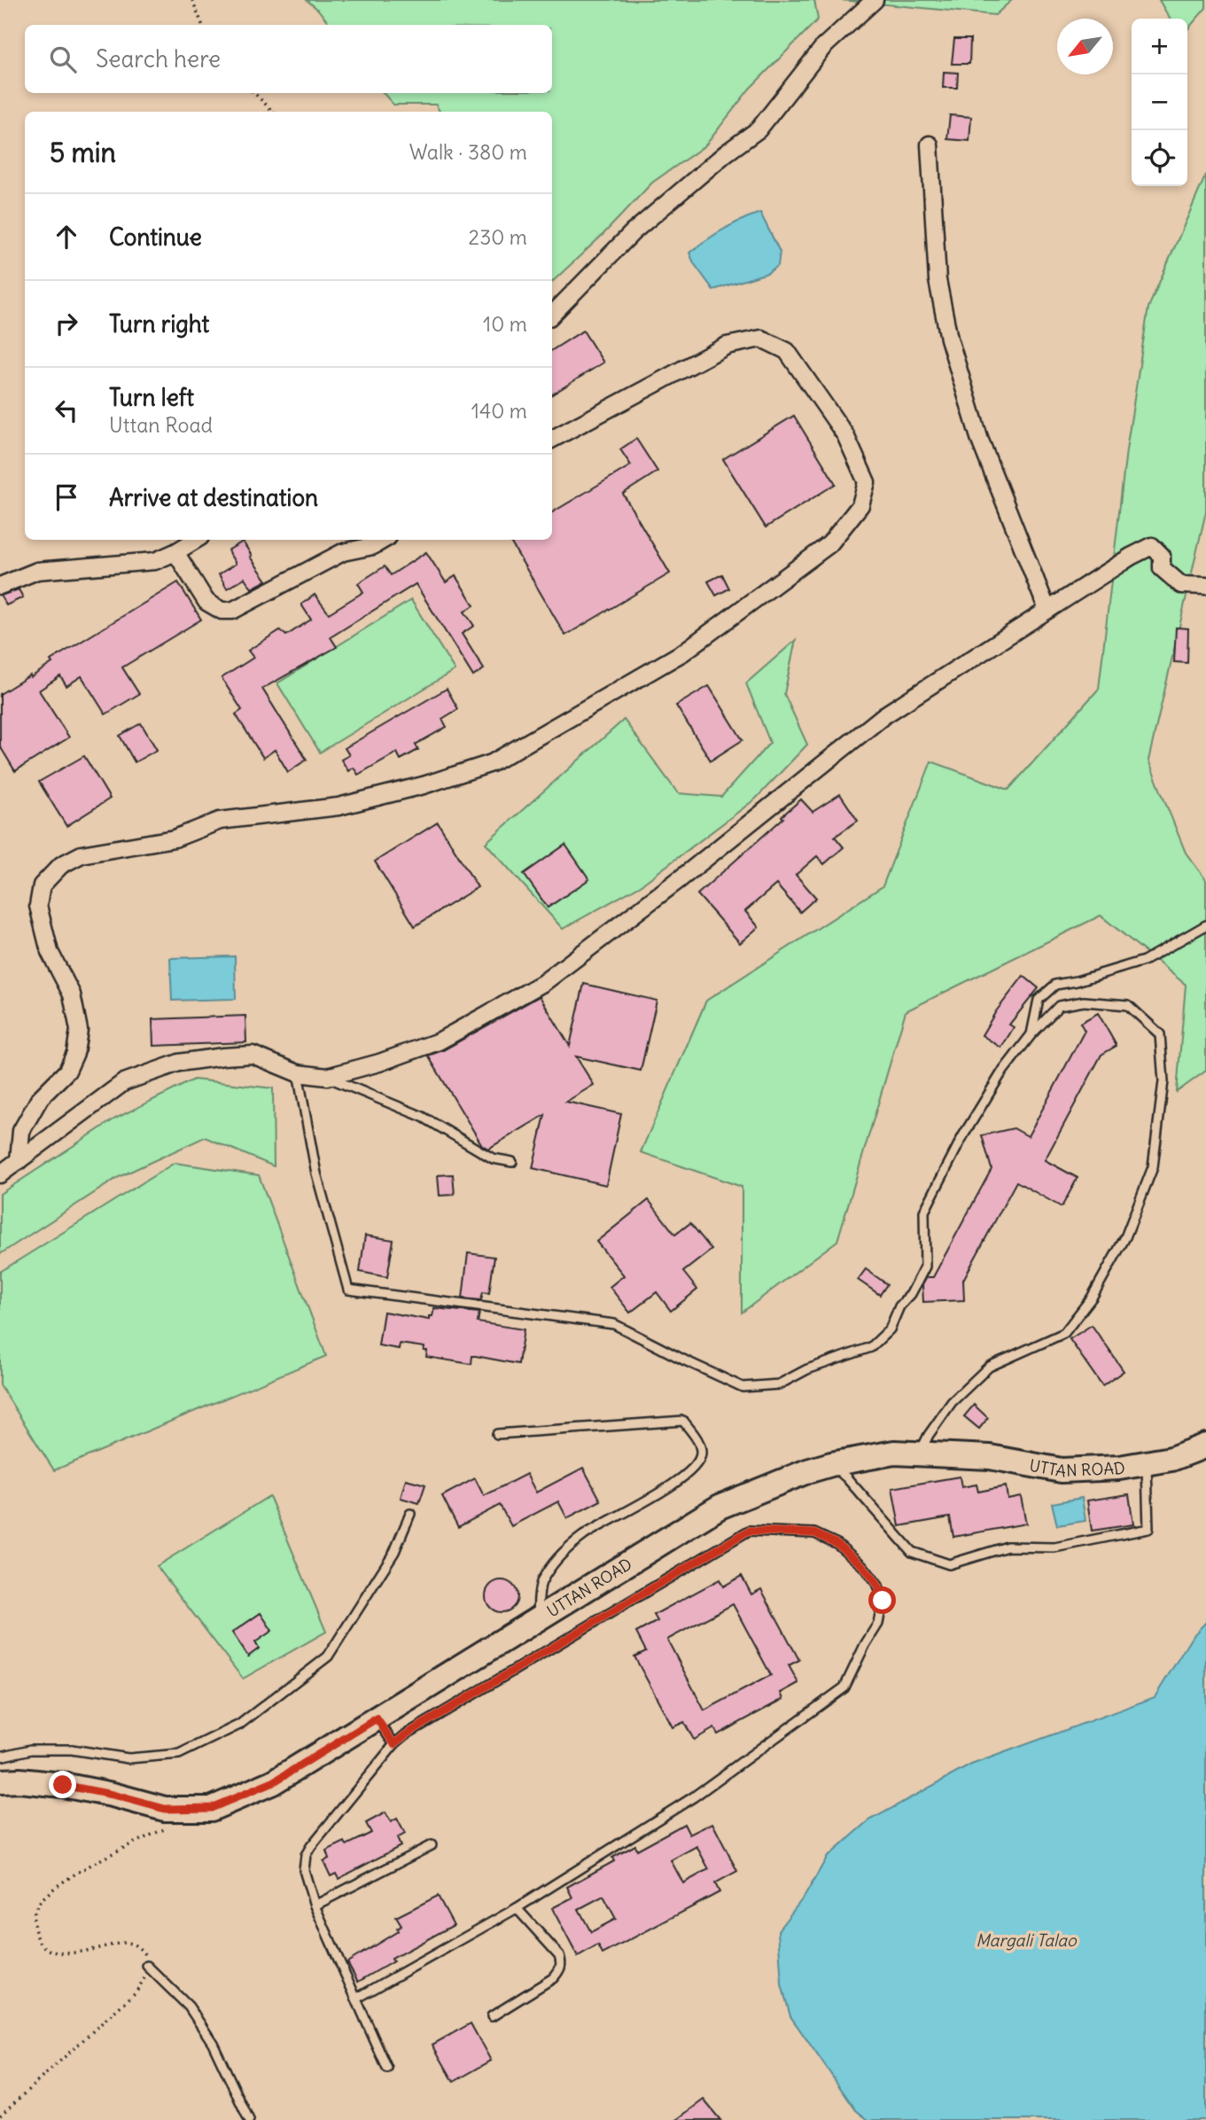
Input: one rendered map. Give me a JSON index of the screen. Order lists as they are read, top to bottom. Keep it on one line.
{"streets":{"main road":["UTTAN ROAD"]},"water":["Margali Talao"],"north":"bottom left","page":{"map_buttons":["+","−"],"search":"Search here","heading":["5 min","Walk · 380 m"],"list":[["Continue","230 m"],["Turn right","10 m"],["Turn left","Uttan Road","140 m"],"Arrive at destination"]}}
